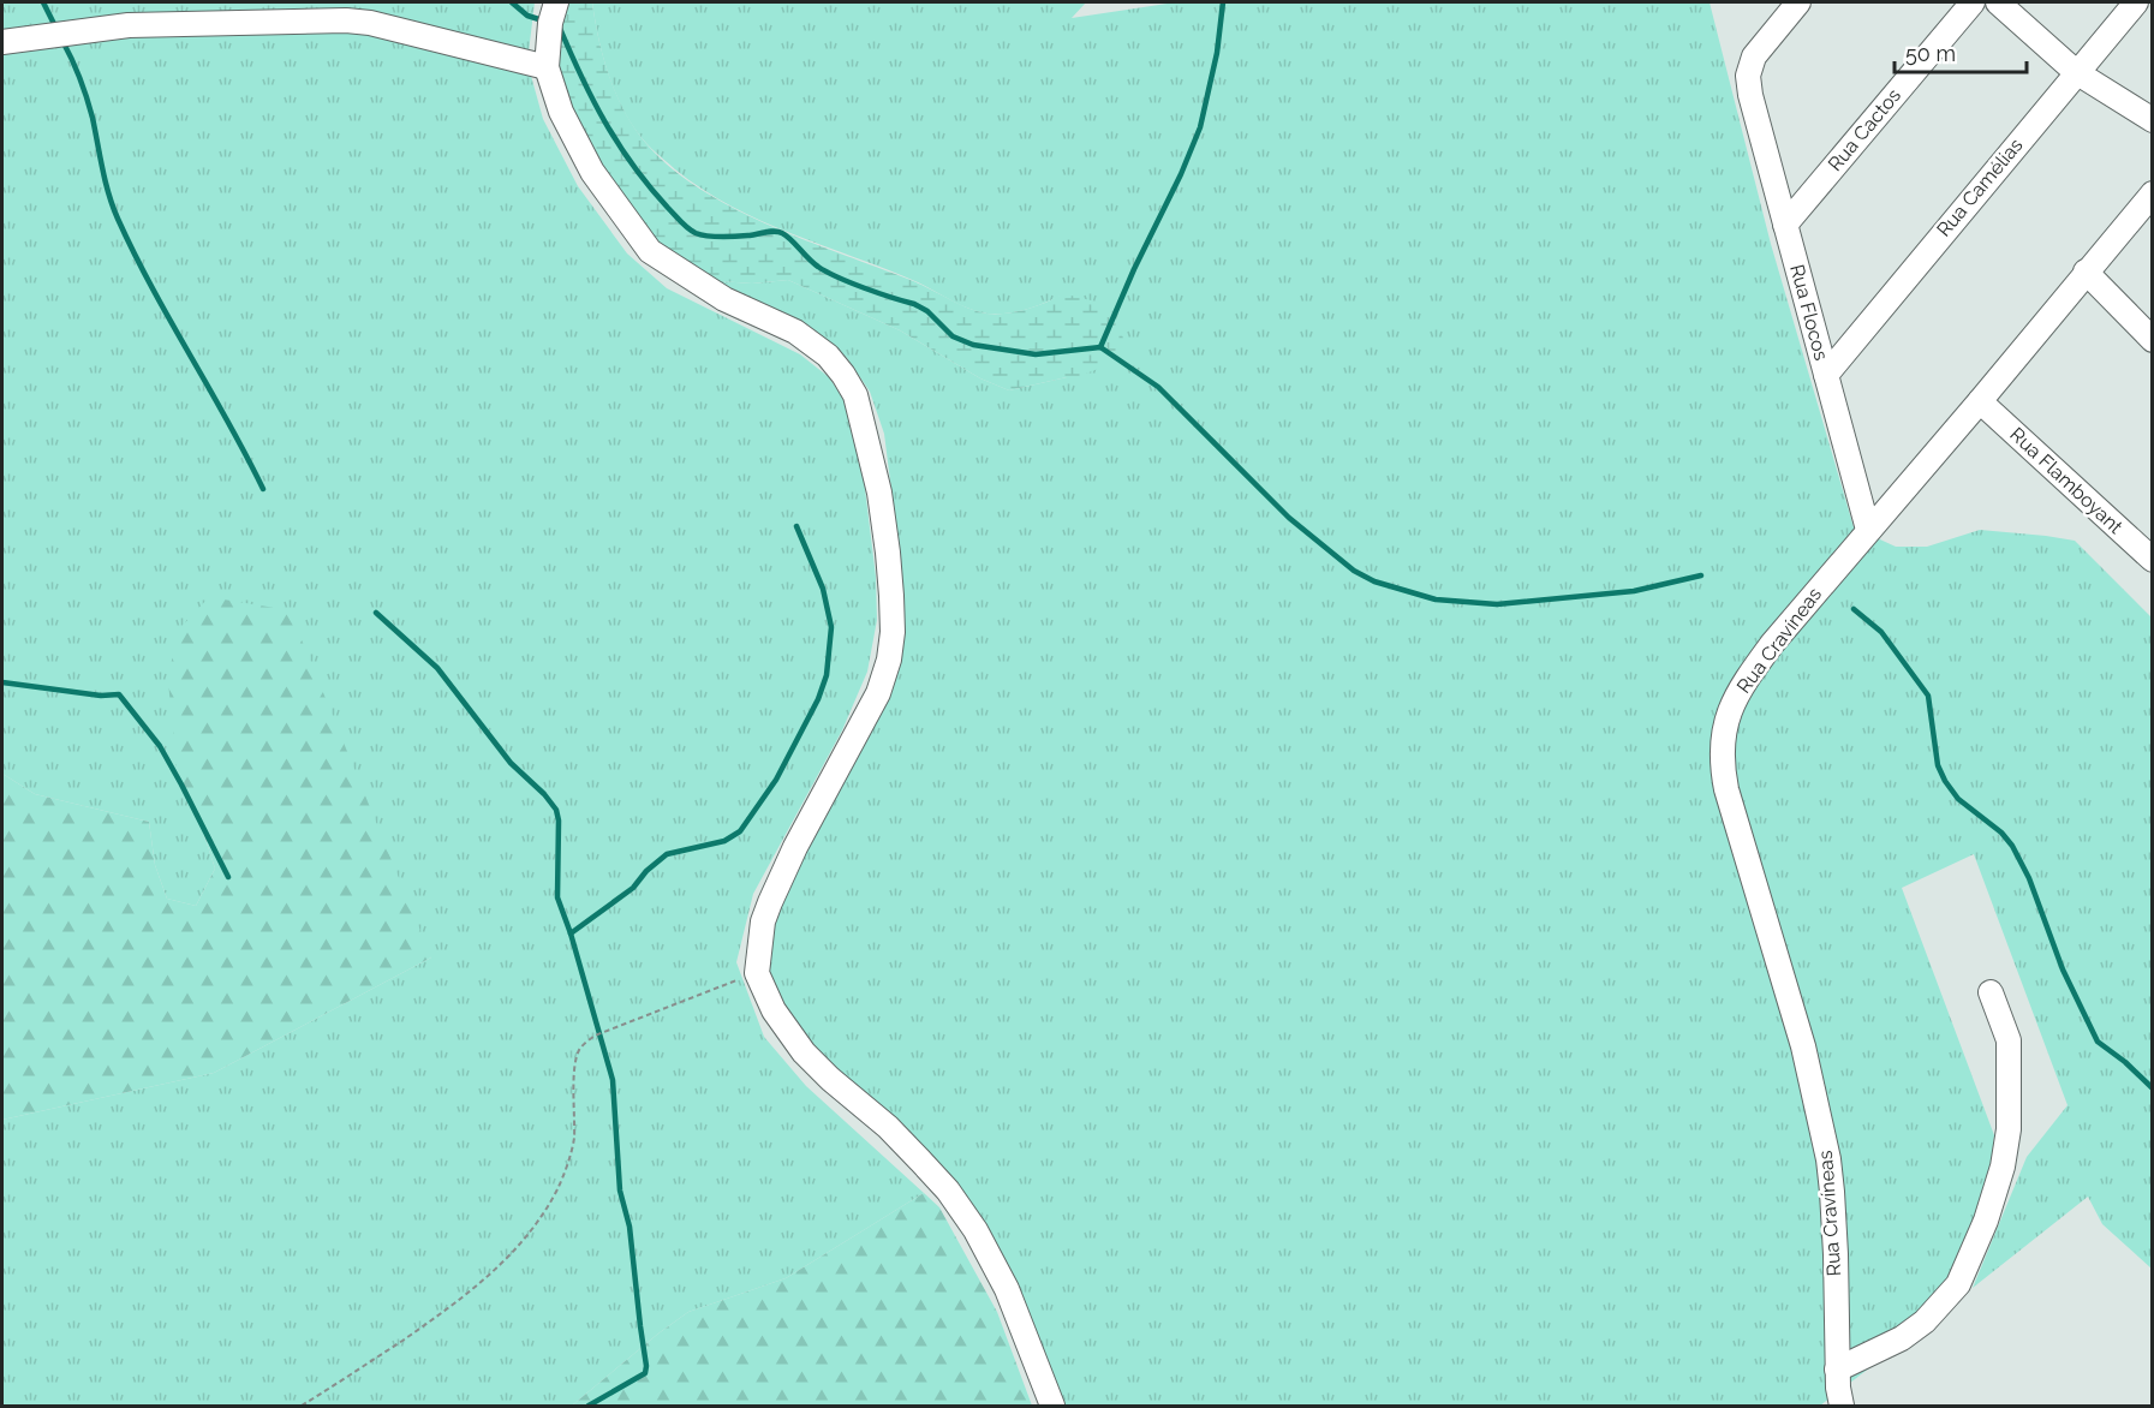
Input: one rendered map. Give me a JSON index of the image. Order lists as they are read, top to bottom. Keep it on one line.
{"streets":{"street":["Rua Cactos","Rua Camélias","Rua Flocos","Rua Flamboyant","Rua Cravíneas"]},"crossings":[["Rua Cactos","Rua Flocos"],["Rua Camélias","Rua Flocos"],["Rua Flocos","Rua Cravíneas"],["Rua Flamboyant","Rua Cravíneas"]],"scale_bar":"50 m"}
